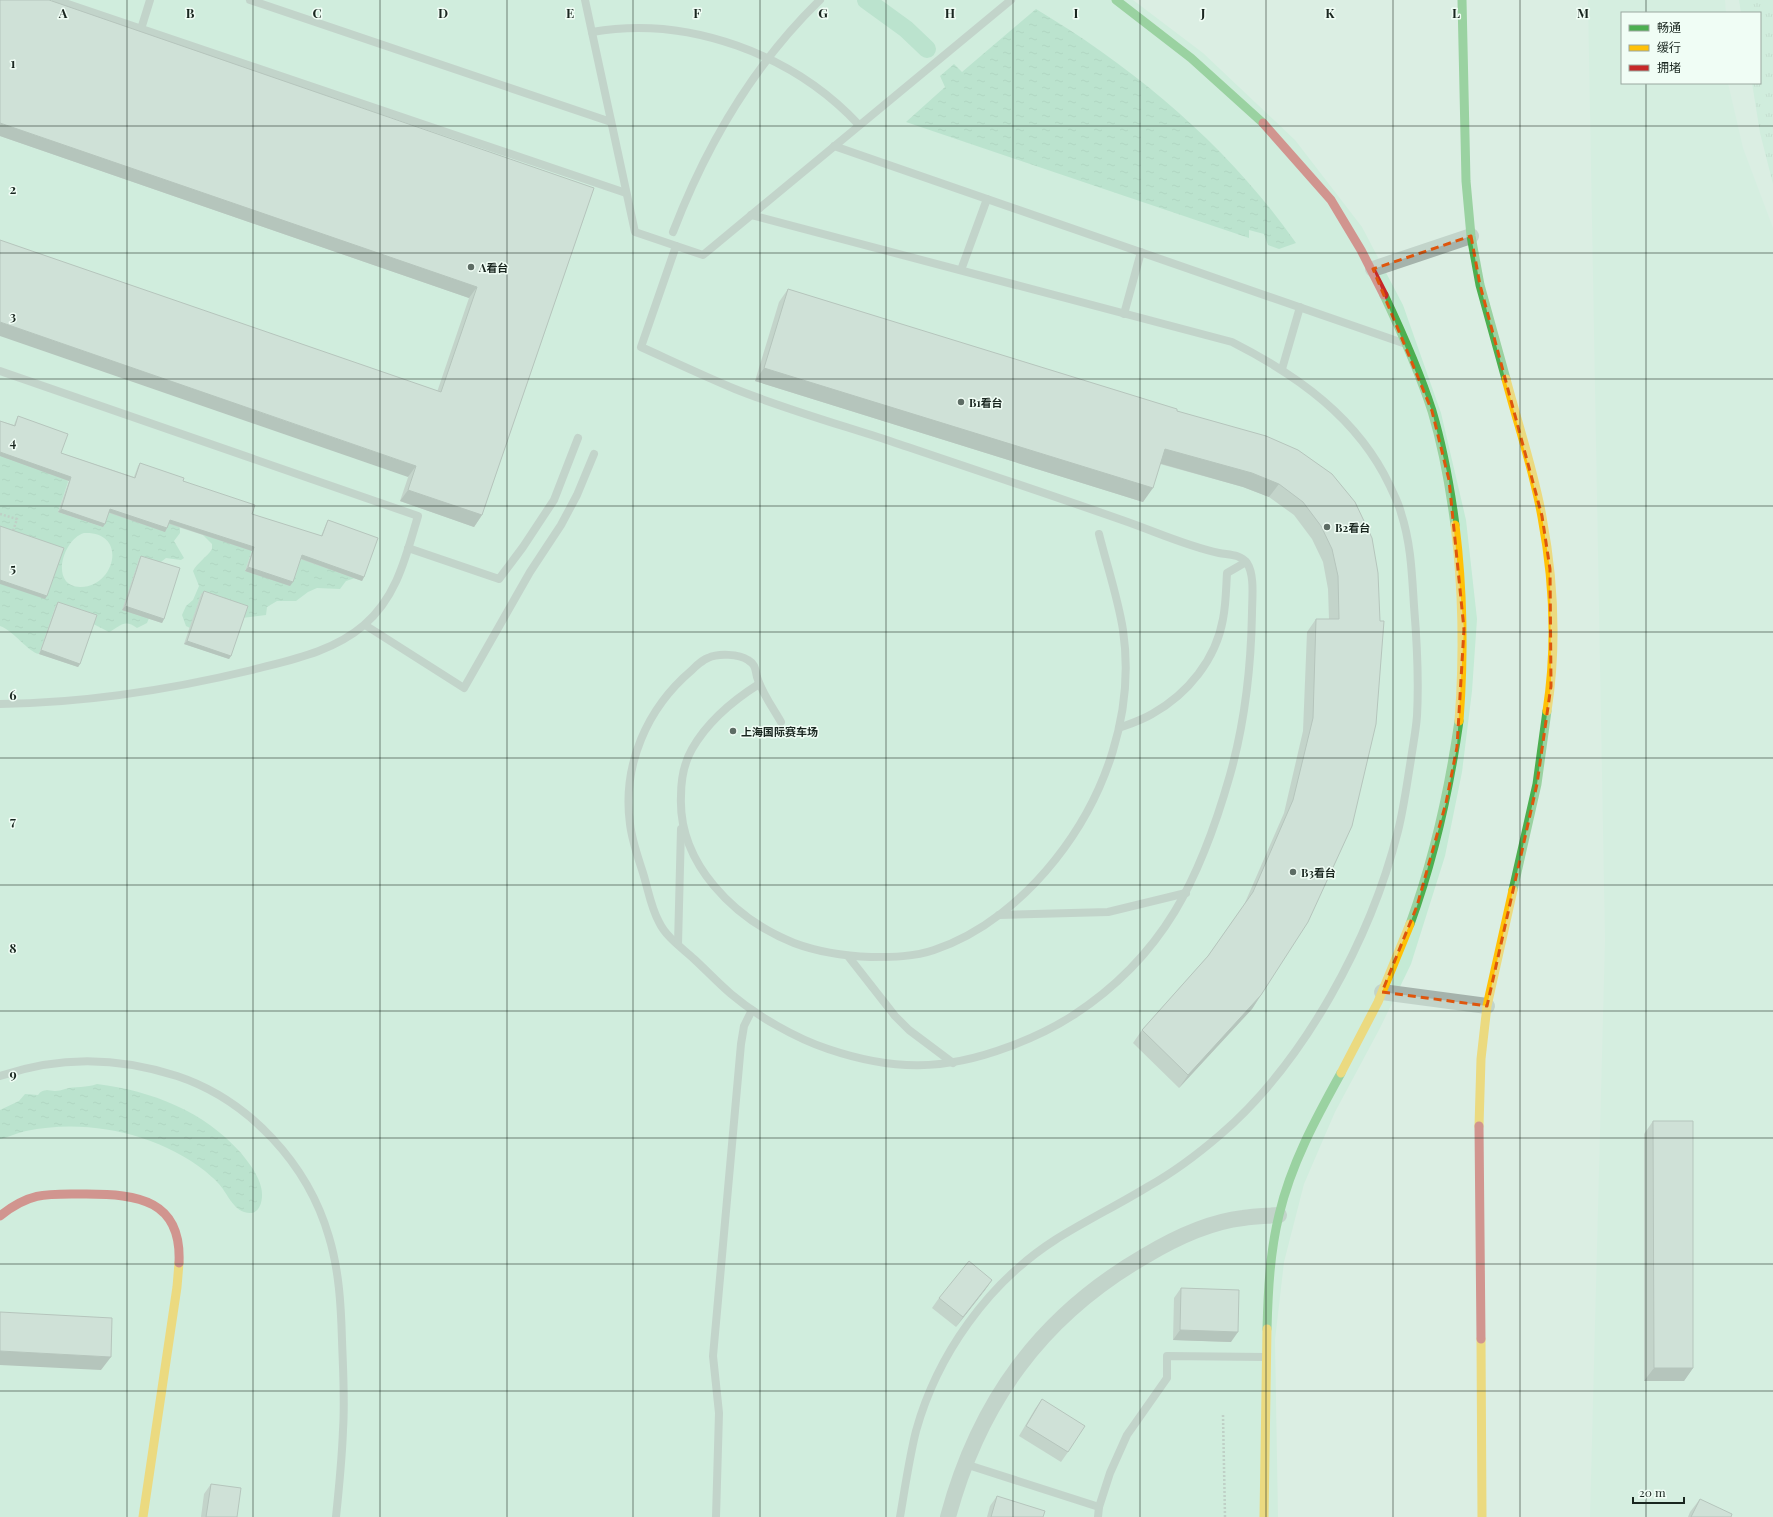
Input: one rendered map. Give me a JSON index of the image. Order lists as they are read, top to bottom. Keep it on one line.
{"places":["A看台","B1看台","B2看台","上海国际赛车场","B3看台"],"legend":["畅通","缓行","拥堵"],"scale_bar":"20 m","grid":{"columns":["A","B","C","D","E","F","G","H","I","J","K","L","M"],"rows":["1","2","3","4","5","6","7","8","9"]}}
